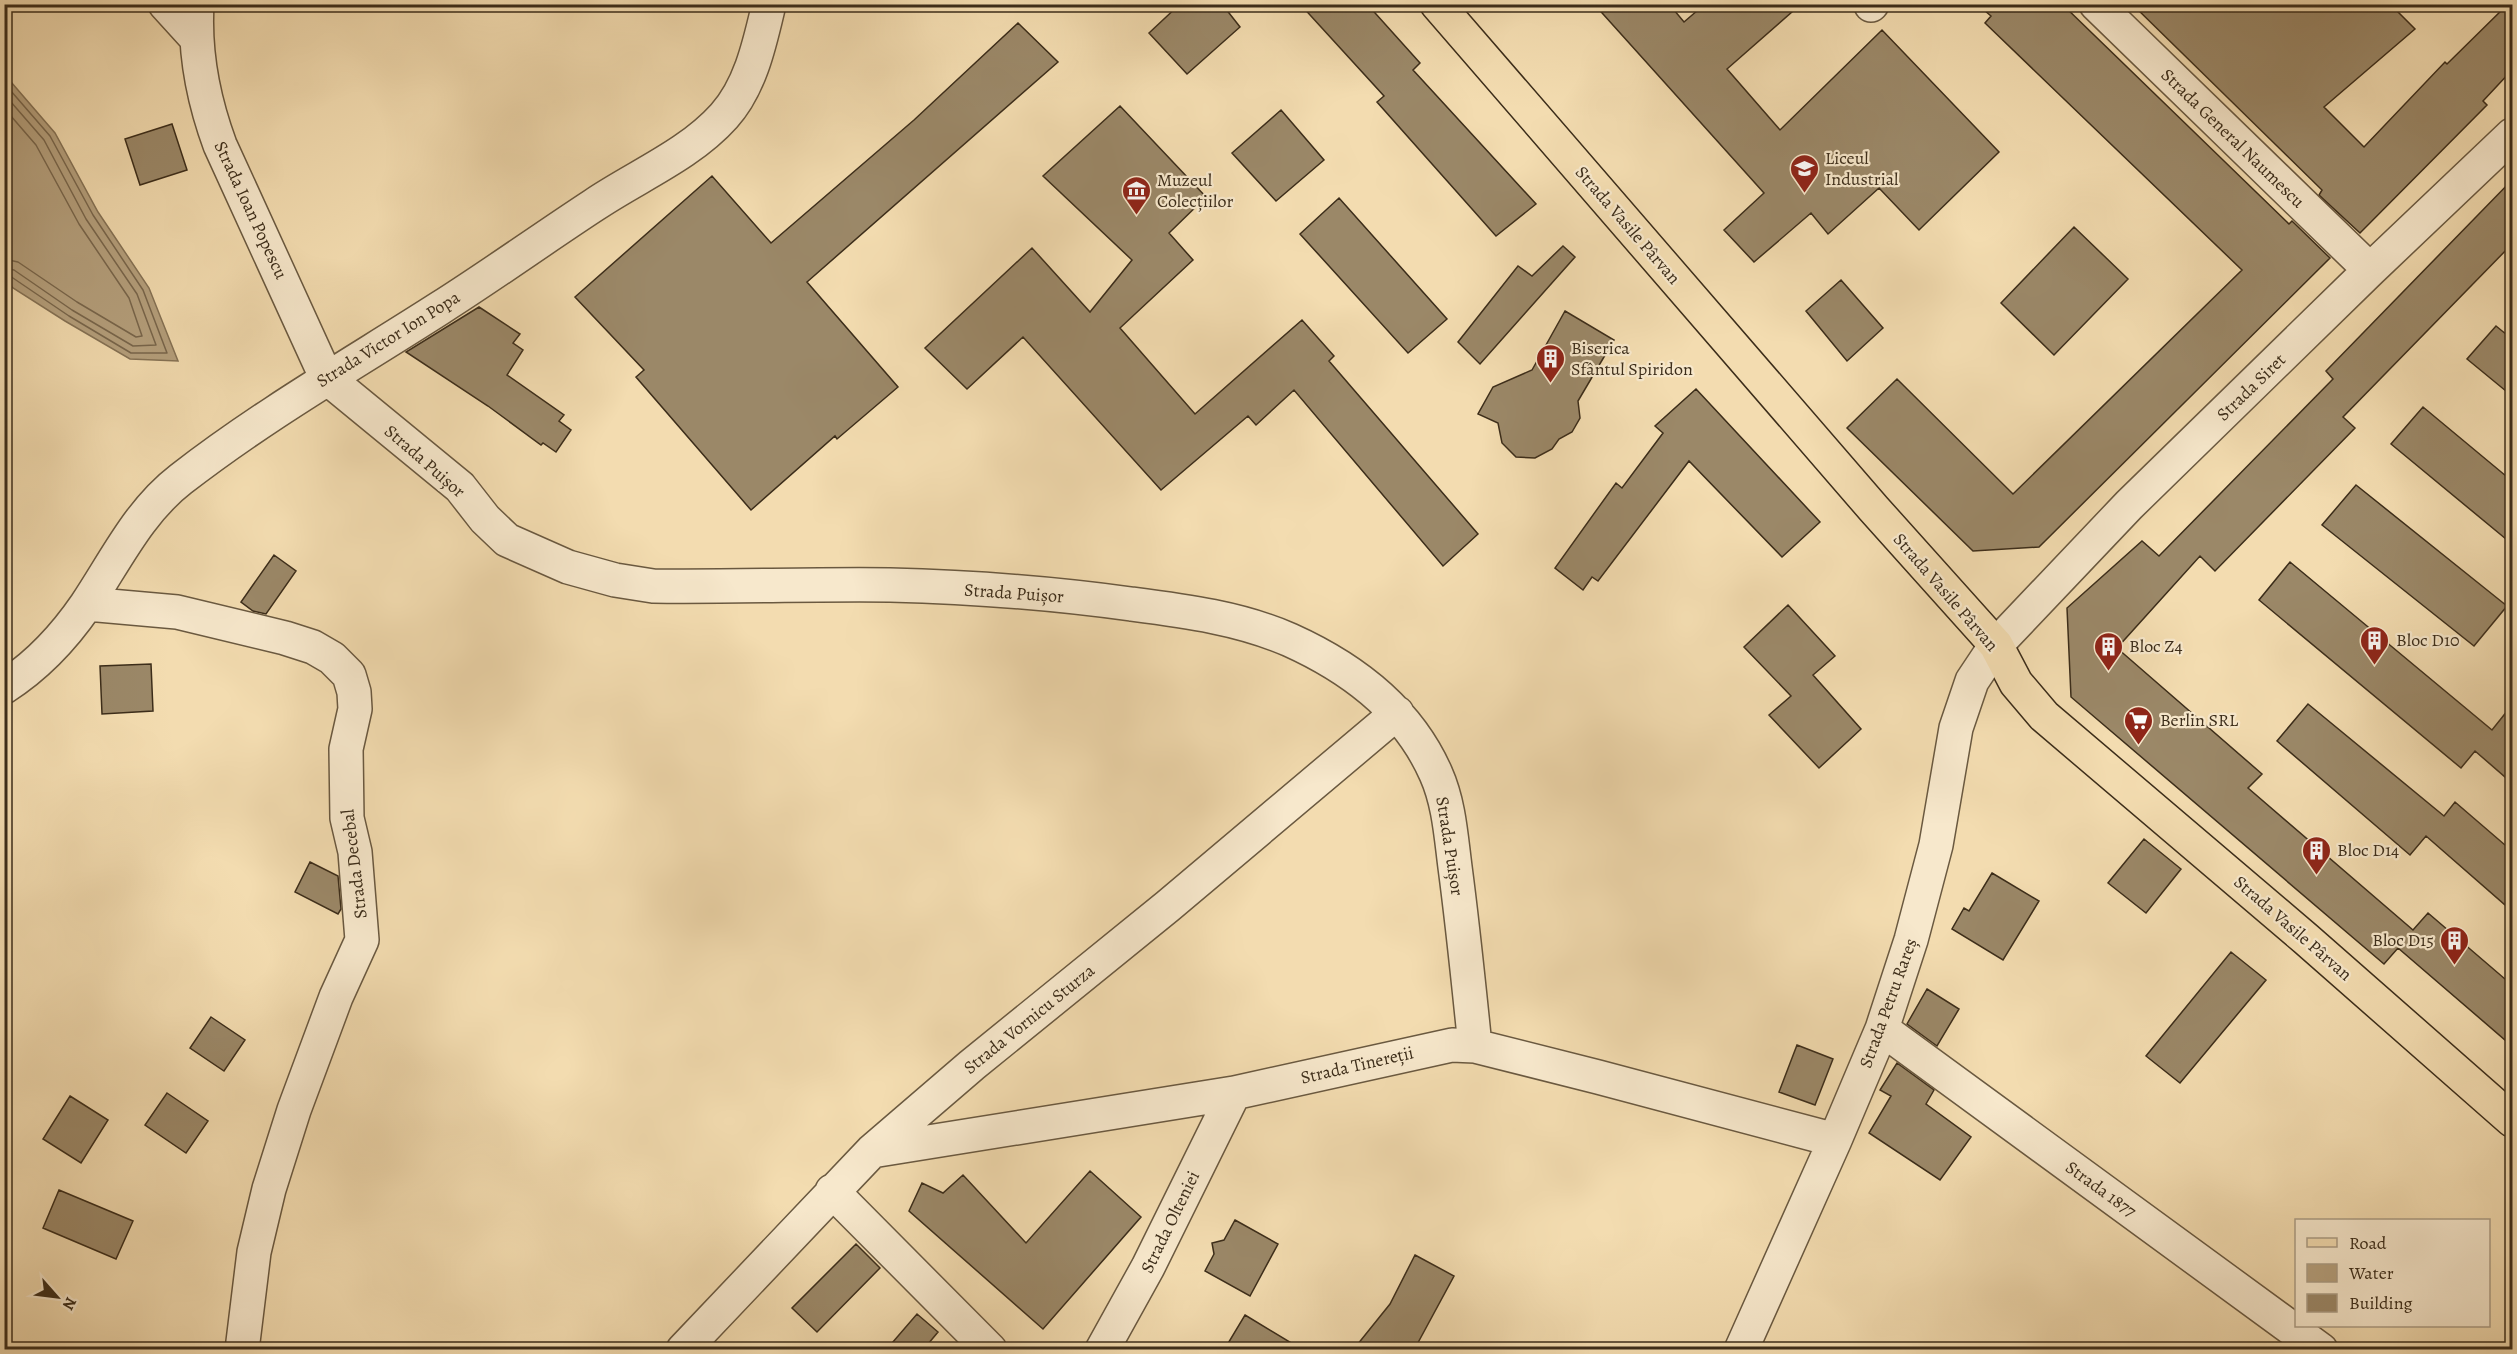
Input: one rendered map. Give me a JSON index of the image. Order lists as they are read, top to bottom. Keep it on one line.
{"streets":{"main road":["Strada Vasile Pârvan"],"street":["Strada General Naumescu","Strada Ioan Popescu","Strada Victor Ion Popa","Strada Siret","Strada Puișor","Strada Decebal","Strada Petru Rareș","Strada Vornicu Sturza","Strada Tinereții","Strada 1877","Strada Olteniei"]},"crossings":[["Strada General Naumescu","Strada Siret"],["Strada Ioan Popescu","Strada Victor Ion Popa"],["Strada Ioan Popescu","Strada Puișor"],["Strada Vasile Pârvan","Strada Siret"],["Strada Vasile Pârvan","Strada Petru Rareș"],["Strada Victor Ion Popa","Strada Puișor"],["Strada Victor Ion Popa","Strada Decebal"],["Strada Siret","Strada Petru Rareș"],["Strada Puișor","Strada Vornicu Sturza"],["Strada Puișor","Strada Tinereții"],["Strada Petru Rareș","Strada Tinereții"],["Strada Petru Rareș","Strada 1877"],["Strada Vornicu Sturza","Strada Tinereții"],["Strada Tinereții","Strada Olteniei"]],"places":{"school or university":["Liceul Industrial"],"museum":["Muzeul Colecțiilor"],"building":["Biserica Sfântul Spiridon","Bloc D10","Bloc Z4","Bloc D14","Bloc D15"],"supermarket":["Berlin SRL"]},"legend":["Road","Water","Building"],"north":"bottom right"}
